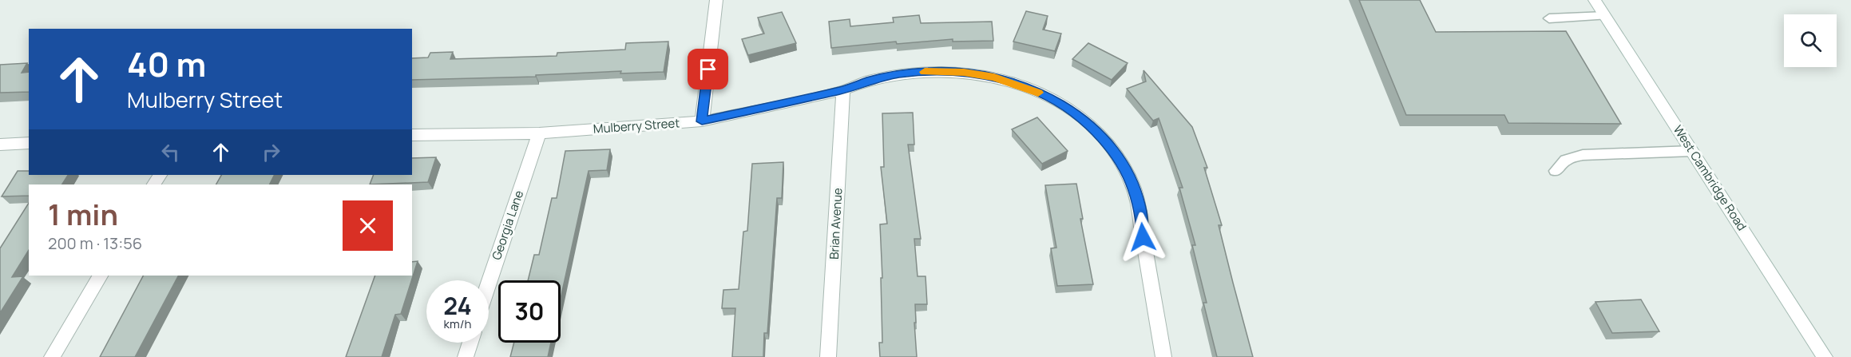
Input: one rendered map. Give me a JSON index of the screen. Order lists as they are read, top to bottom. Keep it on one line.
{"streets":{"street":["Mulberry Street","West Cambridge Road","Brian Avenue","Georgia Lane"]},"crossings":[["Mulberry Street","Brian Avenue"],["Mulberry Street","Georgia Lane"]],"page":{"turn":["40 m","Mulberry Street"],"heading":["1 min","200 m · 13:56"],"speed":"24 km/h","limit":"30"}}
